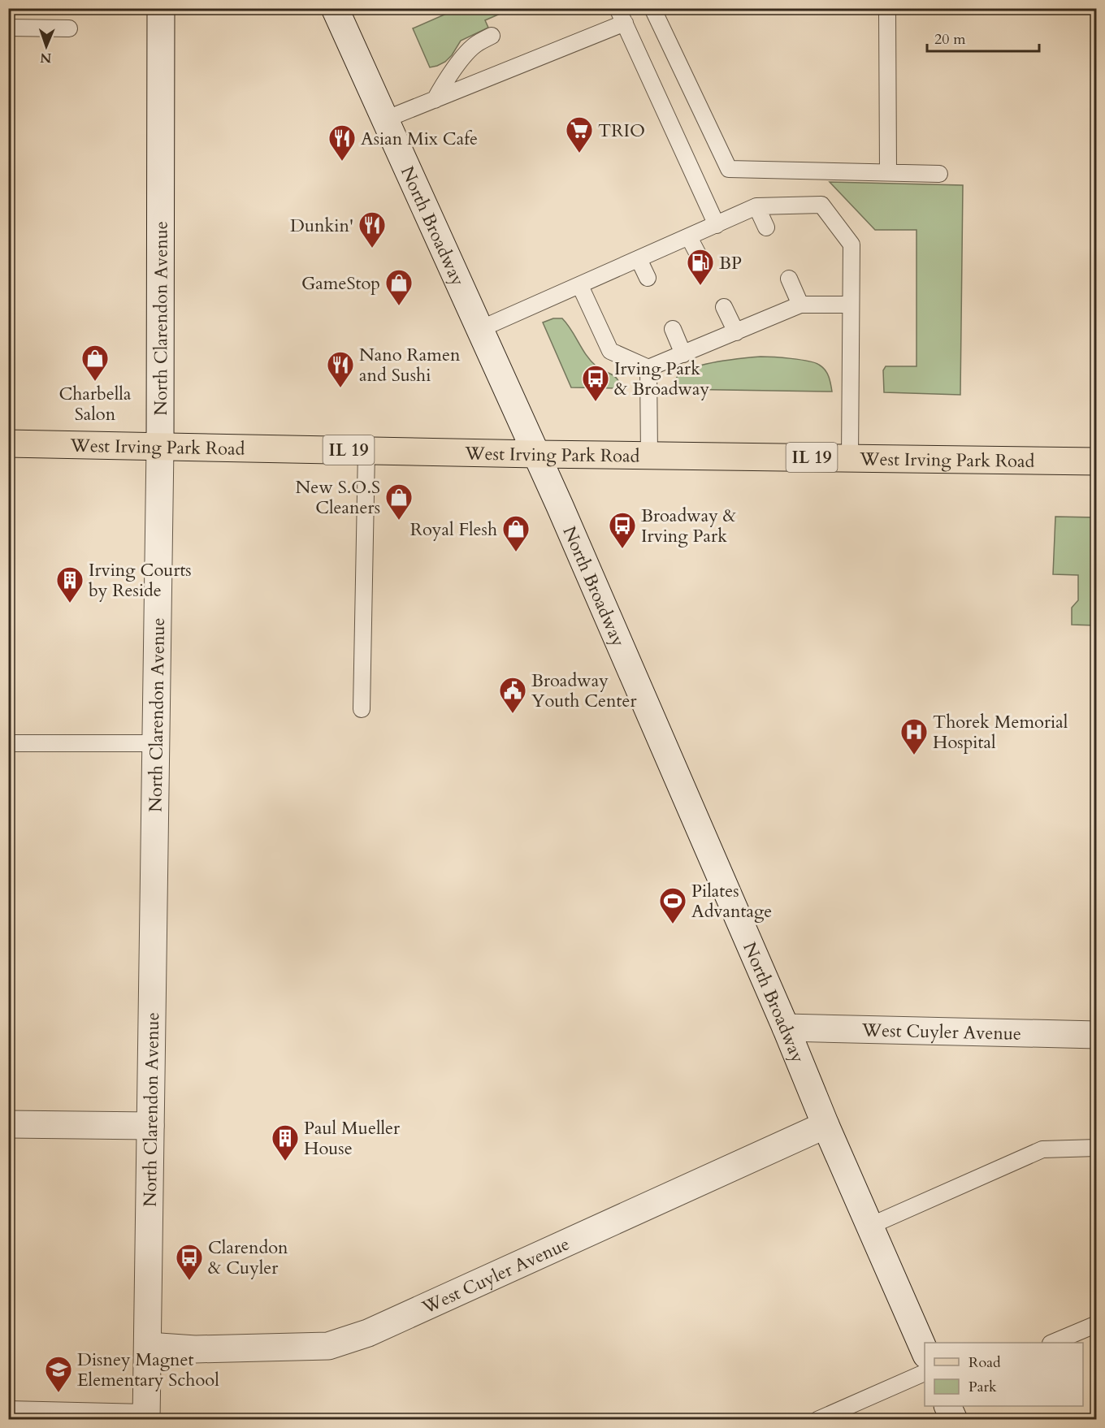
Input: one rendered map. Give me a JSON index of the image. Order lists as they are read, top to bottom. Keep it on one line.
{"streets":{"main road":["West Irving Park Road","IL 19"],"street":["North Broadway","North Clarendon Avenue","West Cuyler Avenue"]},"crossings":[["North Broadway","West Irving Park Road"],["North Broadway","West Cuyler Avenue"],["North Clarendon Avenue","West Irving Park Road"],["North Clarendon Avenue","West Cuyler Avenue"]],"places":{"supermarket":["TRIO"],"restaurant":["Asian Mix Cafe","Dunkin'","Nano Ramen and Sushi"],"fuel station":["BP"],"shop":["GameStop","Charbella Salon","New S.O.S Cleaners","Royal Flesh"],"bus stop":["Irving Park & Broadway","Broadway & Irving Park","Clarendon & Cuyler"],"building":["Irving Courts by Reside","Paul Mueller House"],"public building":["Broadway Youth Center"],"hospital":["Thorek Memorial Hospital"],"sports":["Pilates Advantage"],"school or university":["Disney Magnet Elementary School"]},"legend":["Road","Park"],"scale_bar":"20 m","north":"bottom"}
